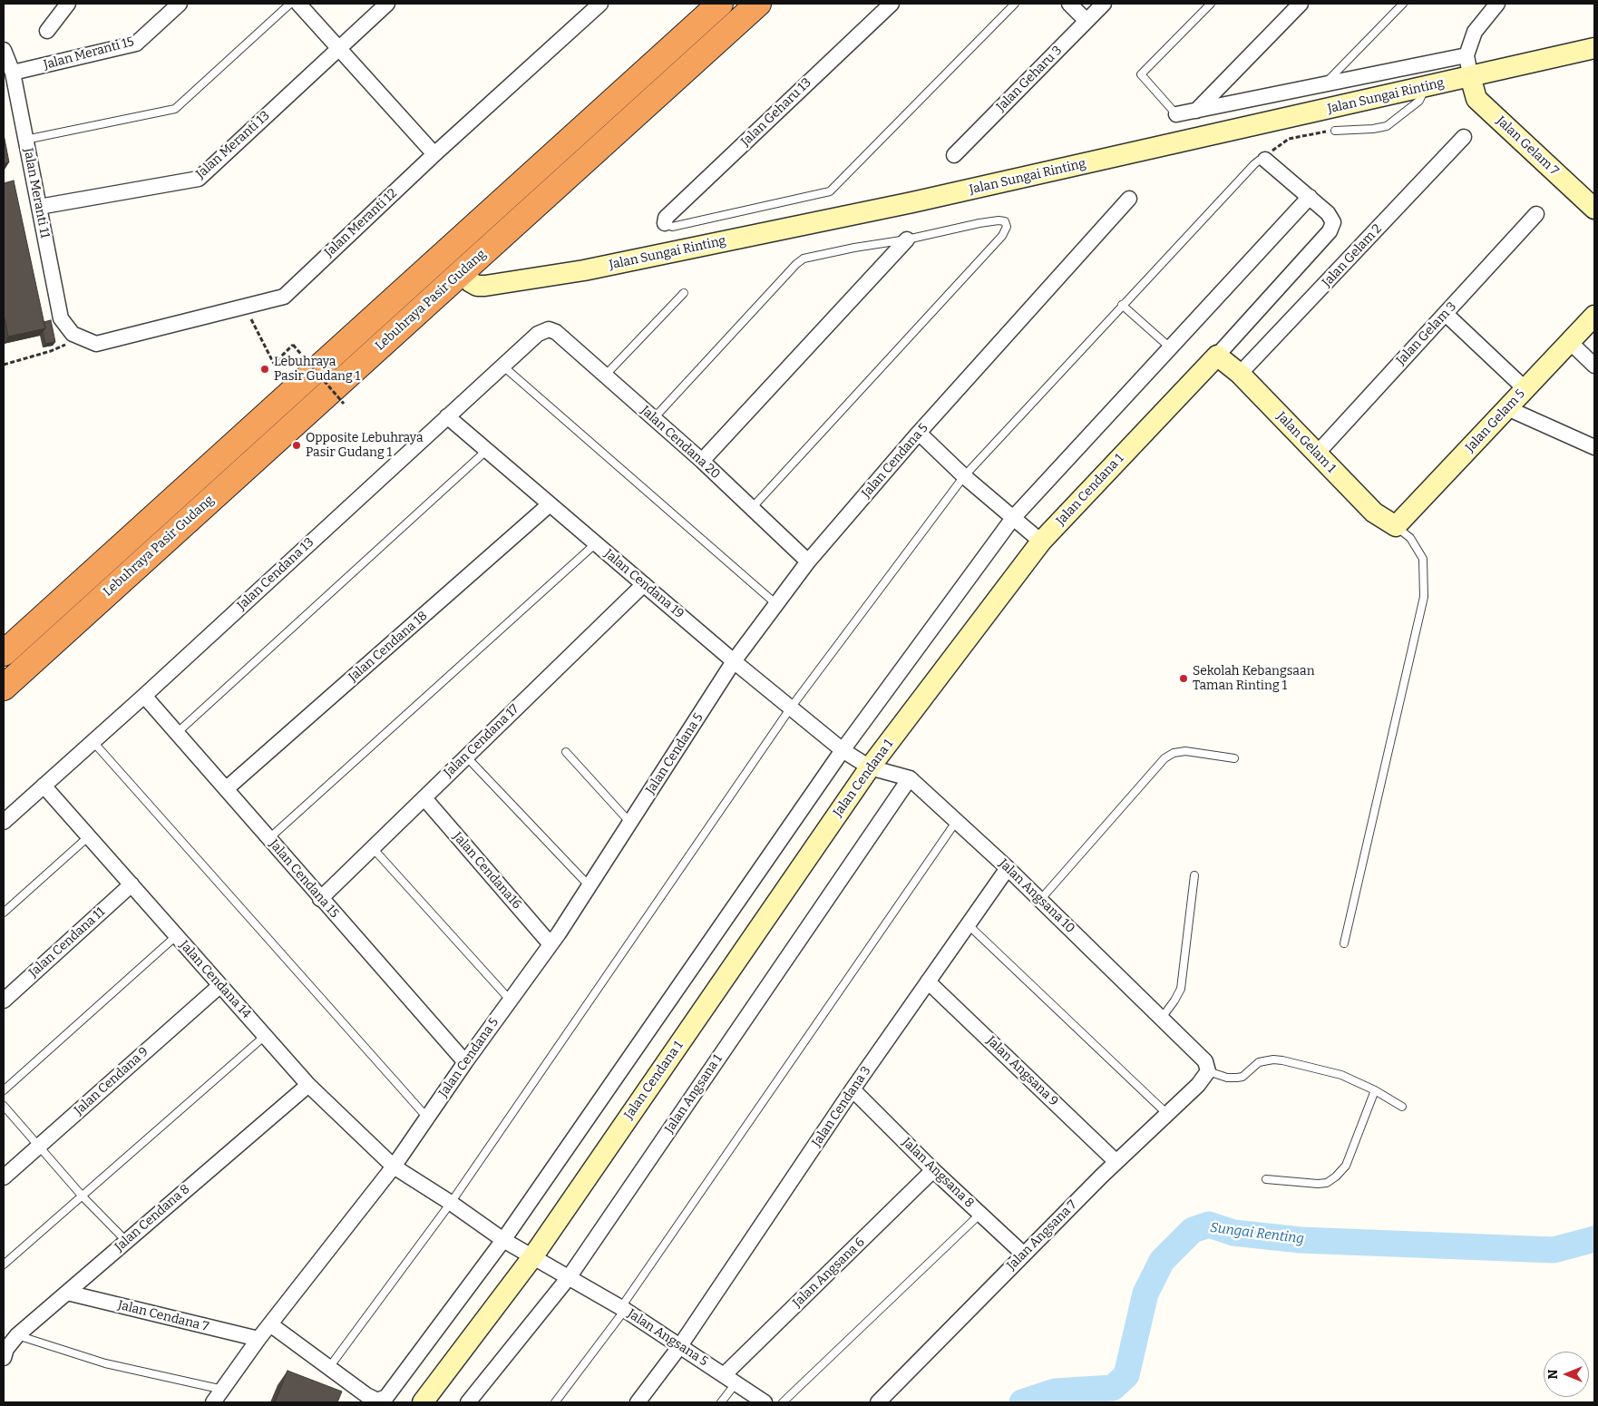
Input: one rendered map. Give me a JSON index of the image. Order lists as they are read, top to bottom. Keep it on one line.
{"streets":{"highway":["Lebuhraya Pasir Gudang"],"street":["Jalan Meranti 15","Jalan Geharu 3","Jalan Sungai Rinting","Jalan Geharu 13","Jalan Meranti 13","Jalan Gelam 7","Jalan Meranti 11","Jalan Meranti 12","Jalan Gelam 2","Jalan Gelam 3","Jalan Gelam 5","Jalan Cendana 20","Jalan Gelam 1","Jalan Cendana 5","Jalan Cendana 1","Jalan Cendana 13","Jalan Cendana 19","Jalan Cendana 18","Jalan Cendana 17","Jalan Cendana16","Jalan Cendana 15","Jalan Angsana 10","Jalan Cendana 11","Jalan Cendana 14","Jalan Angsana 9","Jalan Cendana 9","Jalan Angsana 1","Jalan Cendana 3","Jalan Angsana 8","Jalan Cendana 8","Jalan Angsana 7","Jalan Angsana 6","Jalan Cendana 7","Jalan Angsana 5"]},"crossings":[["Jalan Meranti 15","Jalan Meranti 11"],["Jalan Sungai Rinting","Jalan Gelam 7"],["Jalan Sungai Rinting","Lebuhraya Pasir Gudang"],["Jalan Meranti 13","Jalan Meranti 11"],["Jalan Meranti 11","Jalan Meranti 12"],["Jalan Gelam 2","Jalan Gelam 1"],["Jalan Gelam 3","Jalan Gelam 1"],["Jalan Gelam 5","Jalan Gelam 1"],["Jalan Cendana 20","Jalan Cendana 5"],["Jalan Cendana 20","Jalan Cendana 13"],["Jalan Gelam 1","Jalan Cendana 1"],["Jalan Cendana 5","Jalan Cendana 19"],["Jalan Cendana 5","Jalan Cendana16"],["Jalan Cendana 5","Jalan Cendana 15"],["Jalan Cendana 5","Jalan Cendana 14"],["Jalan Cendana 5","Jalan Cendana 7"],["Jalan Cendana 1","Jalan Angsana 10"],["Jalan Cendana 1","Jalan Angsana 5"],["Jalan Cendana 13","Jalan Cendana 19"],["Jalan Cendana 13","Jalan Cendana 15"],["Jalan Cendana 13","Jalan Cendana 14"],["Jalan Cendana 19","Jalan Cendana 18"],["Jalan Cendana 19","Jalan Cendana 17"],["Jalan Cendana 19","Jalan Angsana 10"],["Jalan Cendana 18","Jalan Cendana 15"],["Jalan Cendana 17","Jalan Cendana16"],["Jalan Cendana 17","Jalan Cendana 15"],["Jalan Angsana 10","Jalan Angsana 1"],["Jalan Angsana 10","Jalan Cendana 3"],["Jalan Angsana 10","Jalan Angsana 7"],["Jalan Cendana 11","Jalan Cendana 14"],["Jalan Cendana 14","Jalan Cendana 9"],["Jalan Cendana 14","Jalan Cendana 8"],["Jalan Cendana 14","Jalan Angsana 5"],["Jalan Angsana 9","Jalan Cendana 3"],["Jalan Angsana 9","Jalan Angsana 7"],["Jalan Angsana 1","Jalan Angsana 5"],["Jalan Cendana 3","Jalan Angsana 8"],["Jalan Cendana 3","Jalan Angsana 5"],["Jalan Angsana 8","Jalan Angsana 7"],["Jalan Angsana 8","Jalan Angsana 6"],["Jalan Cendana 8","Jalan Cendana 7"],["Jalan Angsana 6","Jalan Angsana 5"]],"water":["Sungai Renting"],"places":["Lebuhraya Pasir Gudang 1","Opposite Lebuhraya Pasir Gudang 1","Sekolah Kebangsaan Taman Rinting 1"],"north":"left"}
